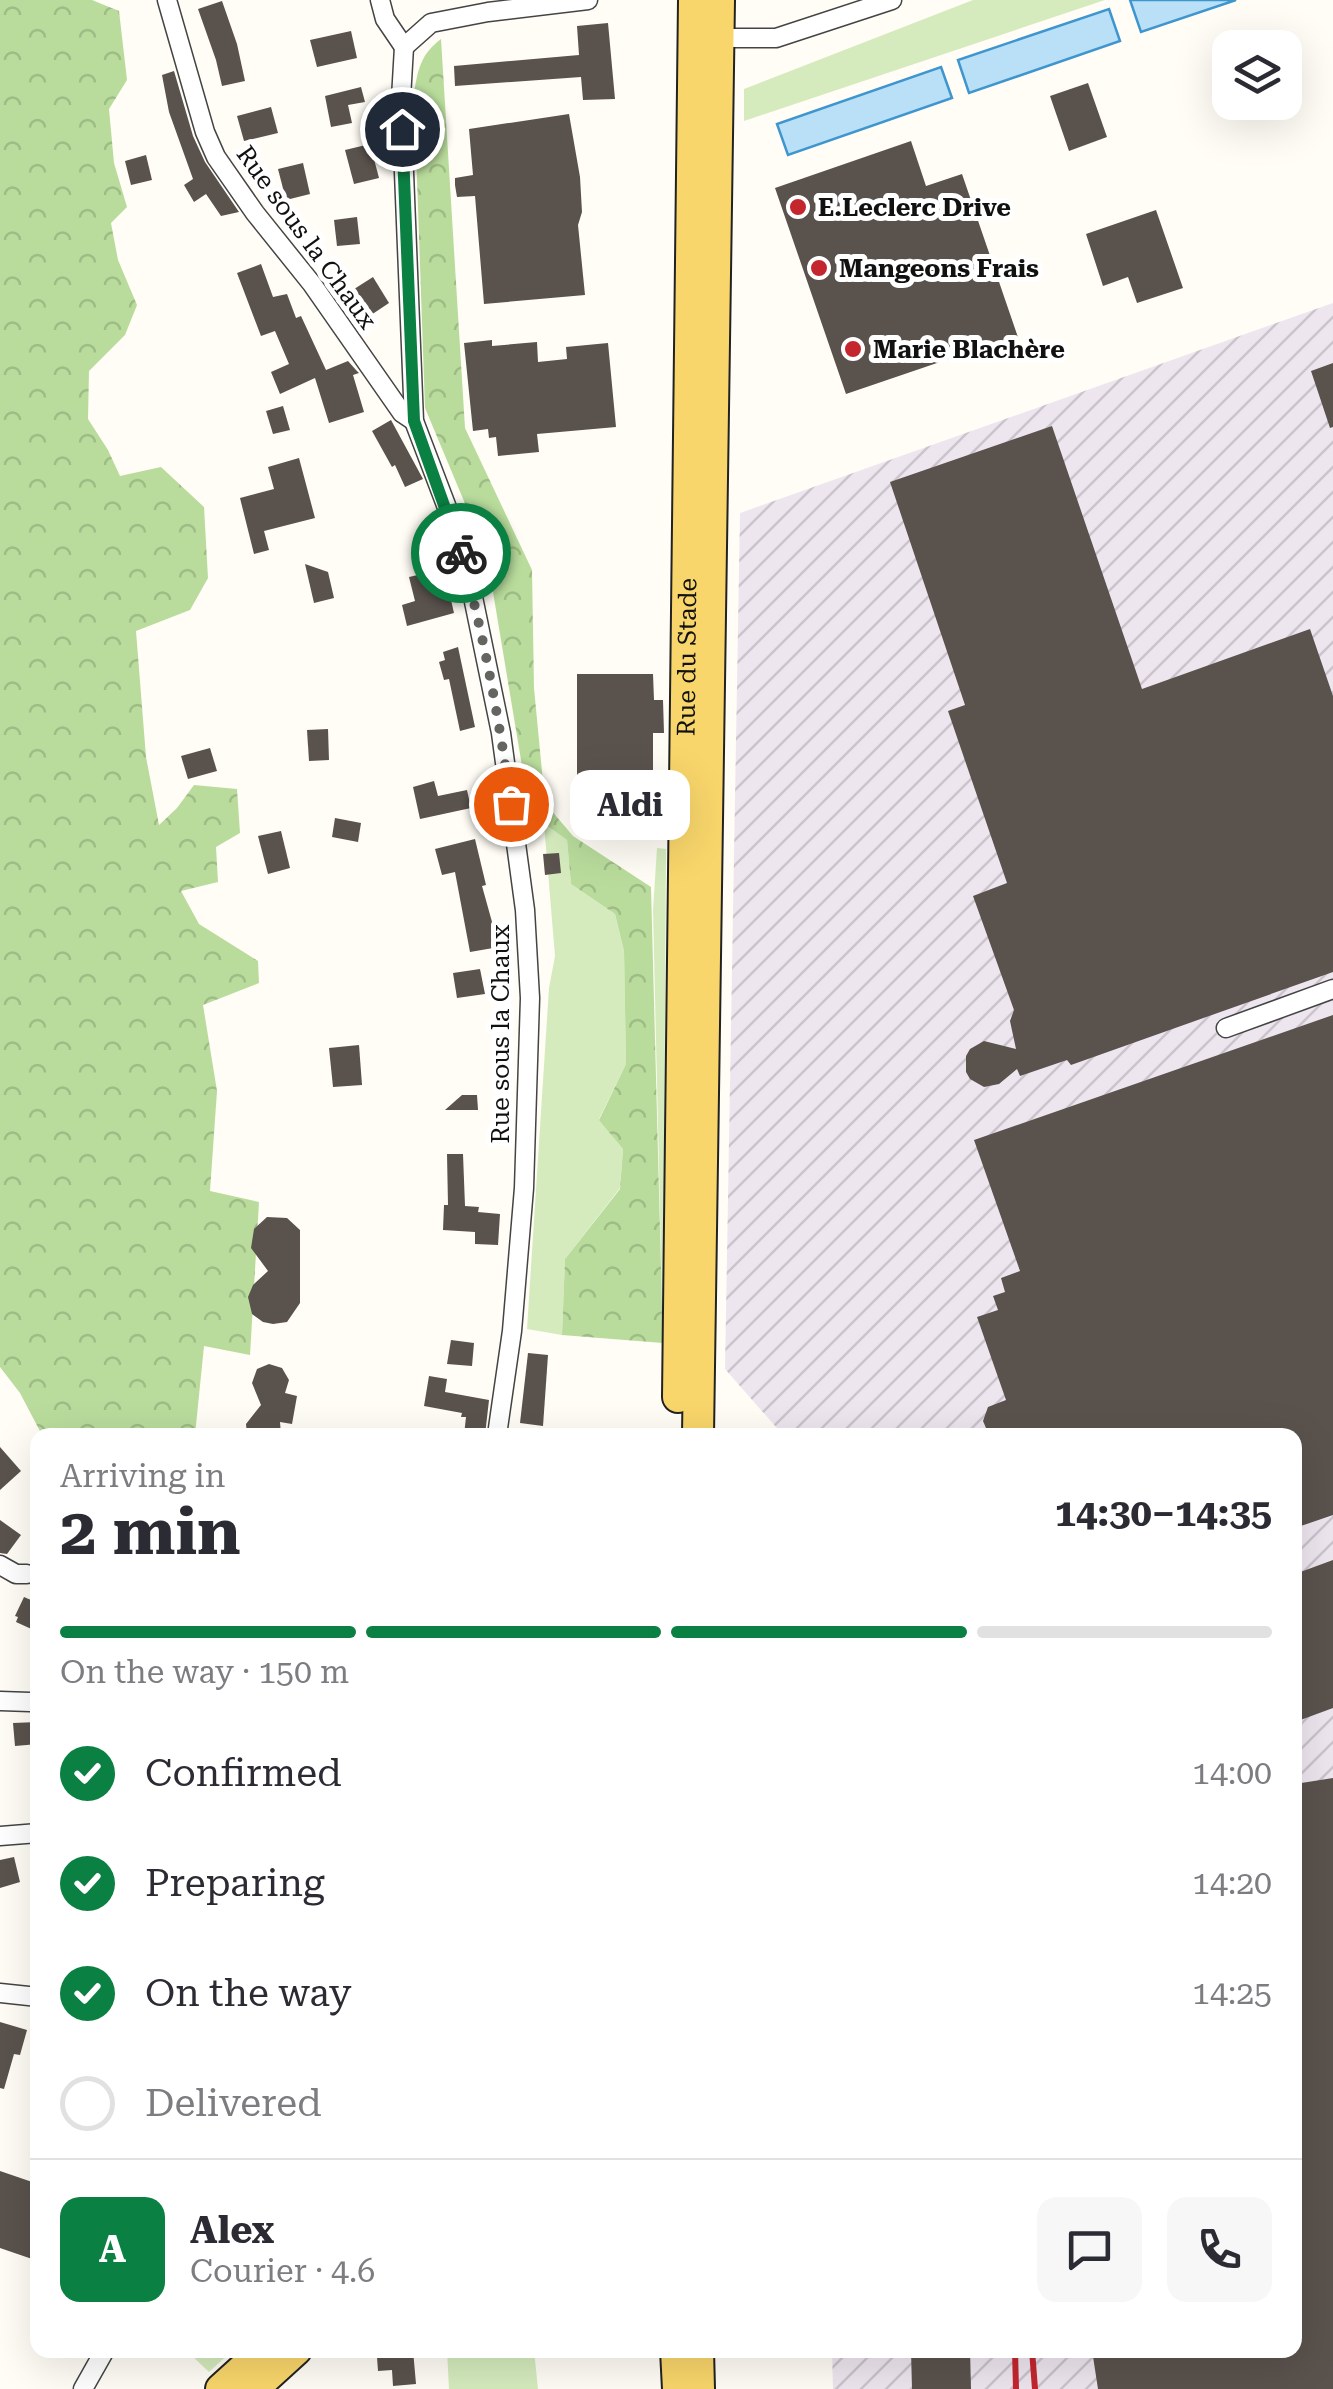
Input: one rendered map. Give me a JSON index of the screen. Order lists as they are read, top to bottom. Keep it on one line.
{"streets":{"main road":["Rue du Stade"],"street":["Rue sous la Chaux"]},"places":["E.Leclerc Drive","Mangeons Frais","Marie Blachère","Aldi"],"page":{"bubble":"Aldi","heading":["2 min","Arriving in","14:30–14:35"],"panel":["Alex","Courier · 4.6"],"bar":"On the way · 150 m","list":[["Confirmed","14:00"],["Preparing","14:20"],["On the way","14:25"],"Delivered"],"round":"A"}}
